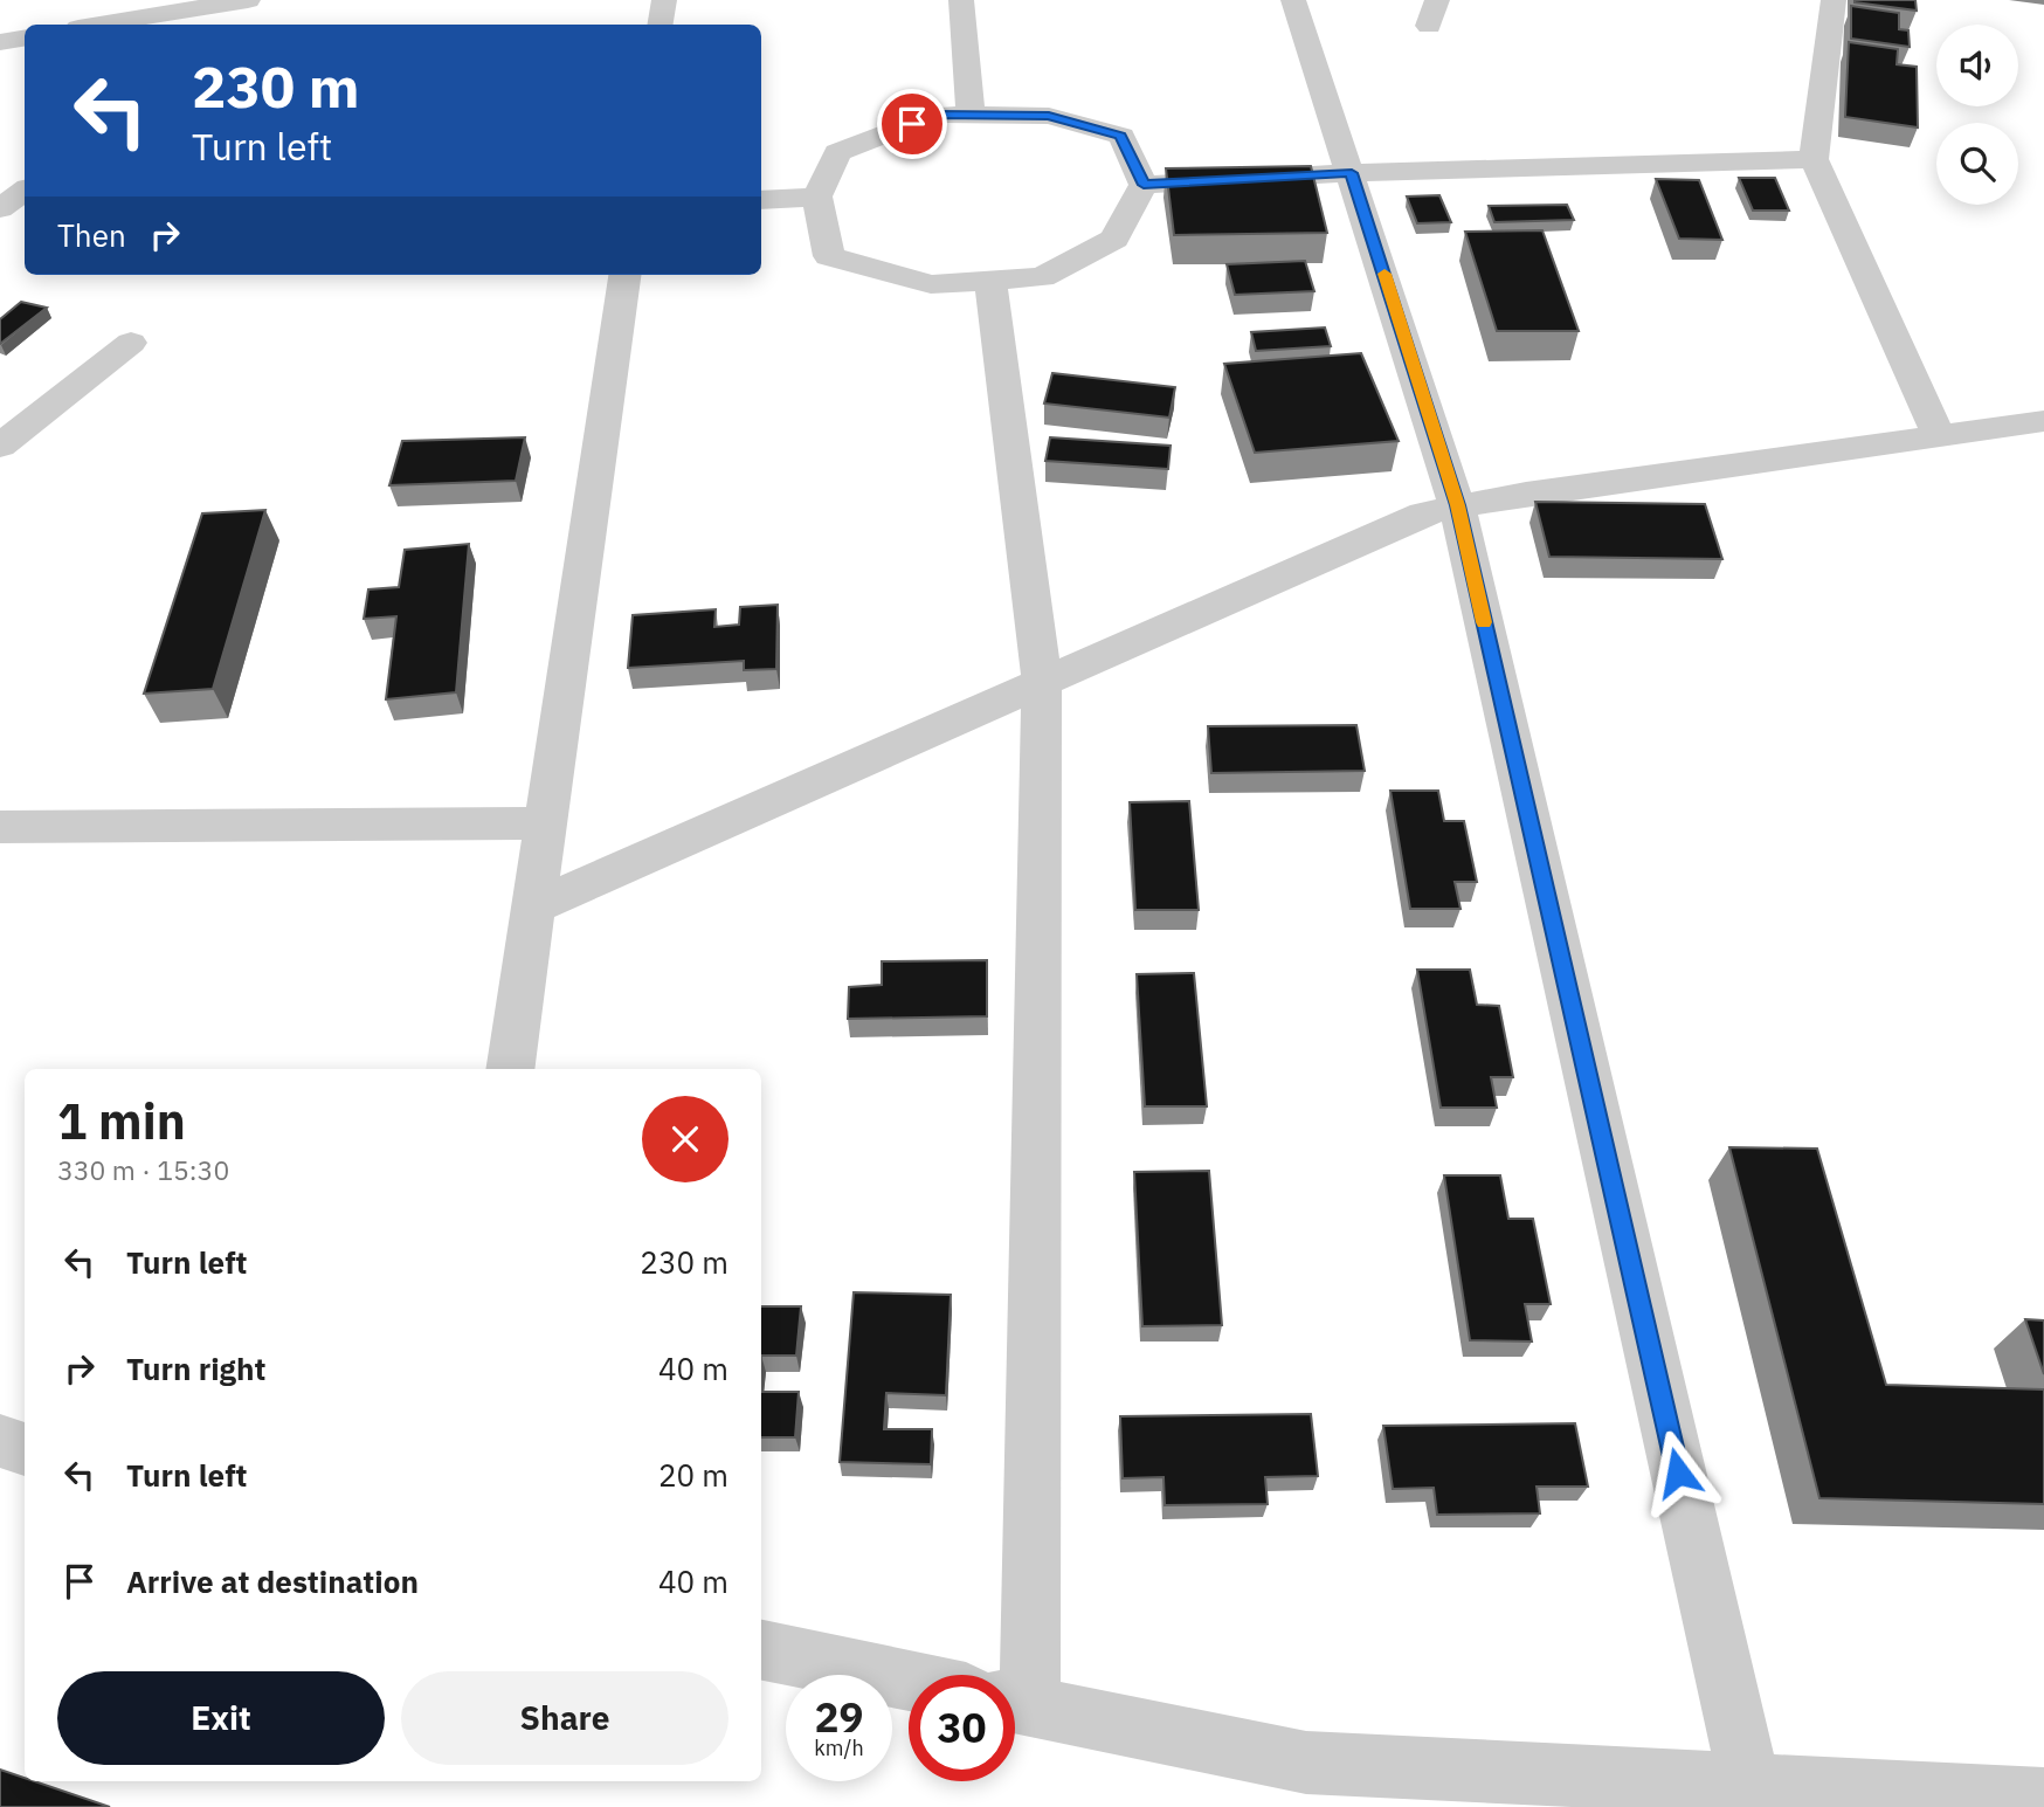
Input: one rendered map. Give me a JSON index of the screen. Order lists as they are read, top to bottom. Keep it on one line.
{"page":{"turn":["230 m","Turn left"],"then":"Then","heading":["1 min","330 m · 15:30"],"list":[{"name":"Turn left","value":"230 m"},{"name":"Turn right","value":"40 m"},{"name":"Turn left","value":"20 m"},{"name":"Arrive at destination","value":"40 m"}],"buttons":["Exit","Share"],"speed":"29 km/h","limit":"30"}}
